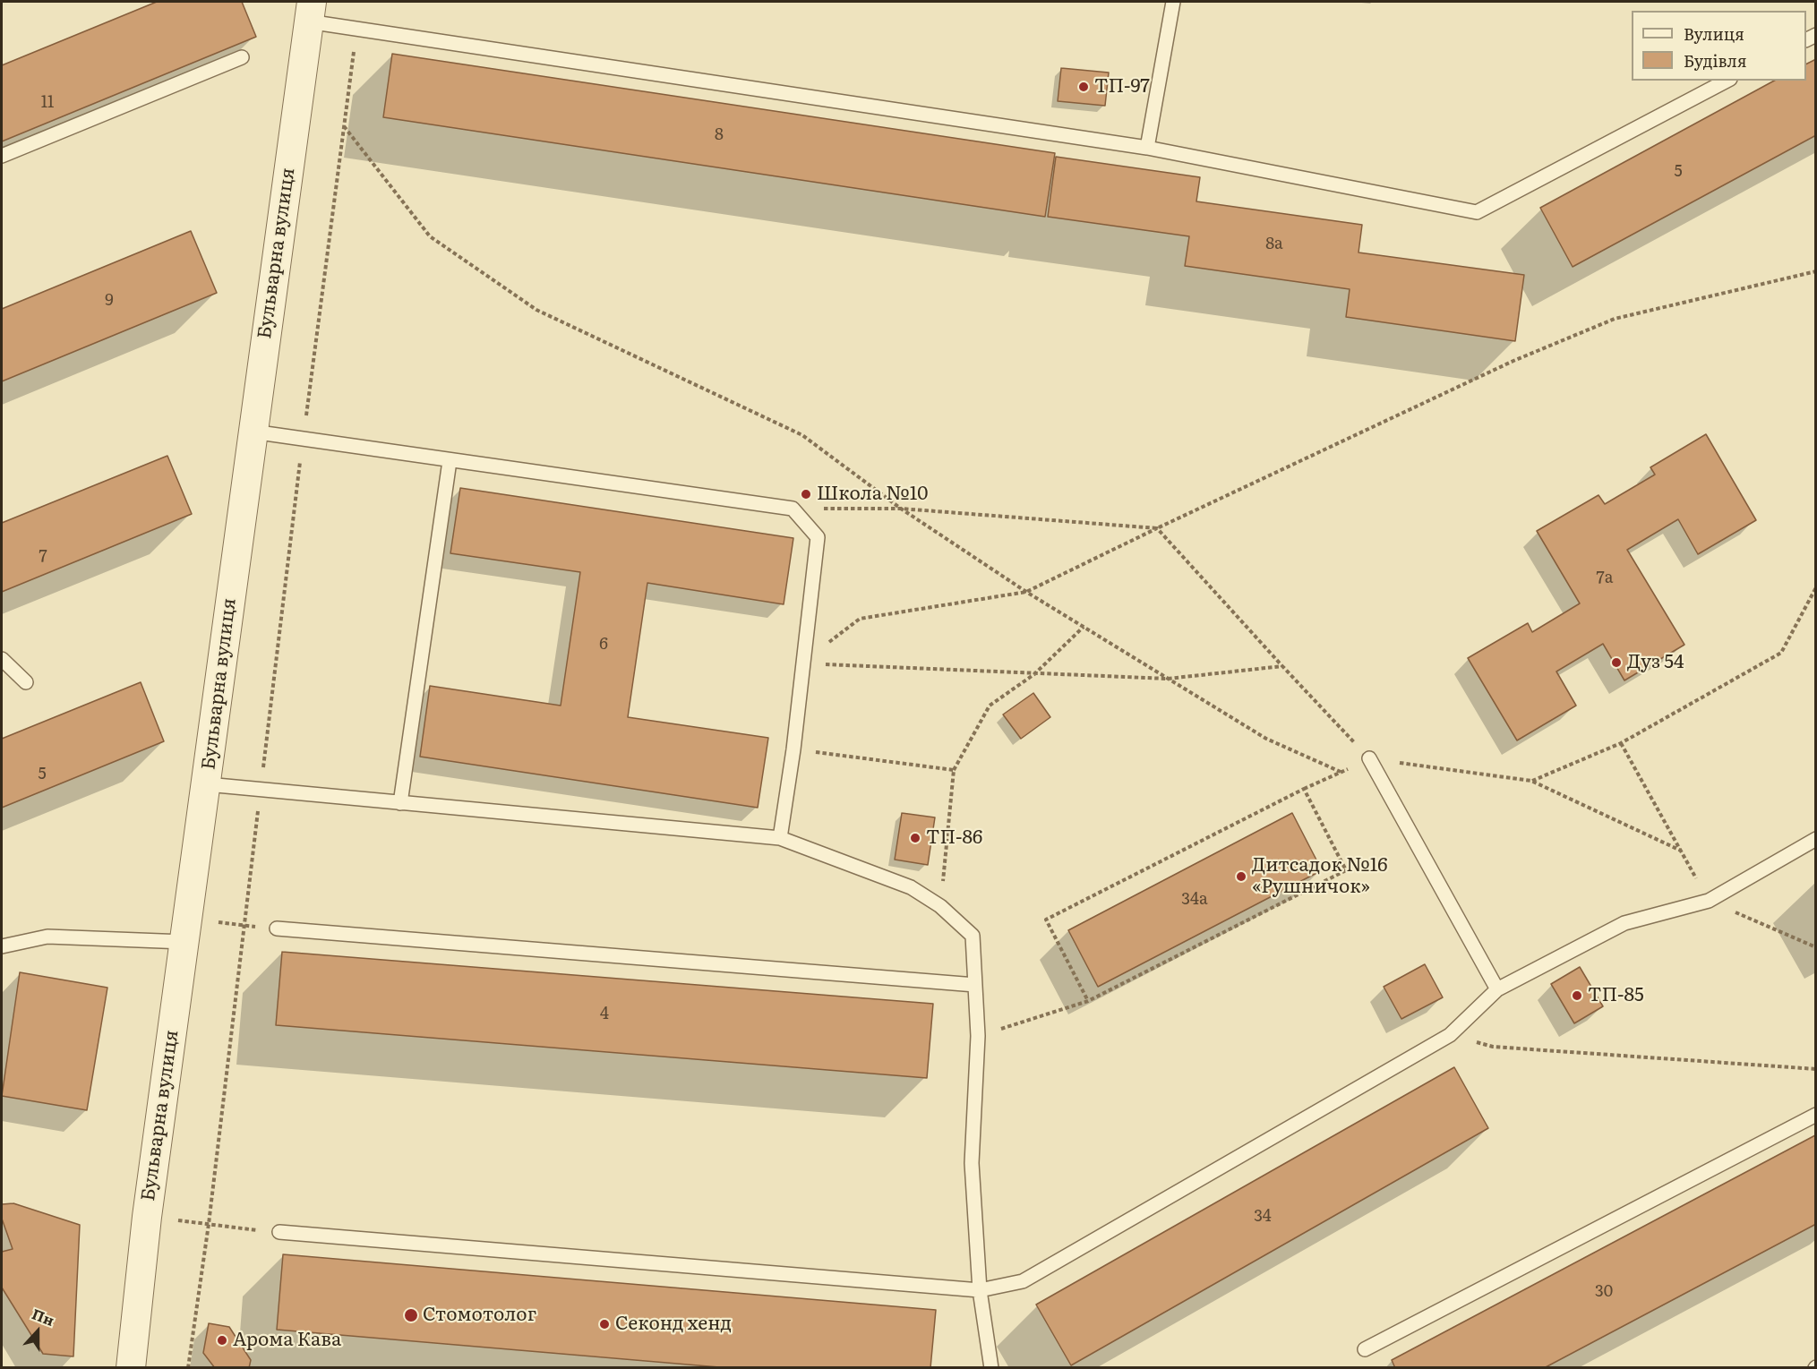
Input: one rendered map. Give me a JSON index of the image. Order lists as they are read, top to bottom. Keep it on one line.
{"streets":{"street":["Бульварна вулиця"]},"places":["ТП-97","Школа №10","Дуз 54","ТП-86","Дитсадок №16 «Рушничок»","ТП-85","Стомотолог","Секонд хенд","Арома Кава"],"house_numbers":["11","8","5","8а","9","7","7а","6","5","34а","4","34","30"],"legend":["Вулиця","Будівля"],"north":"top"}
